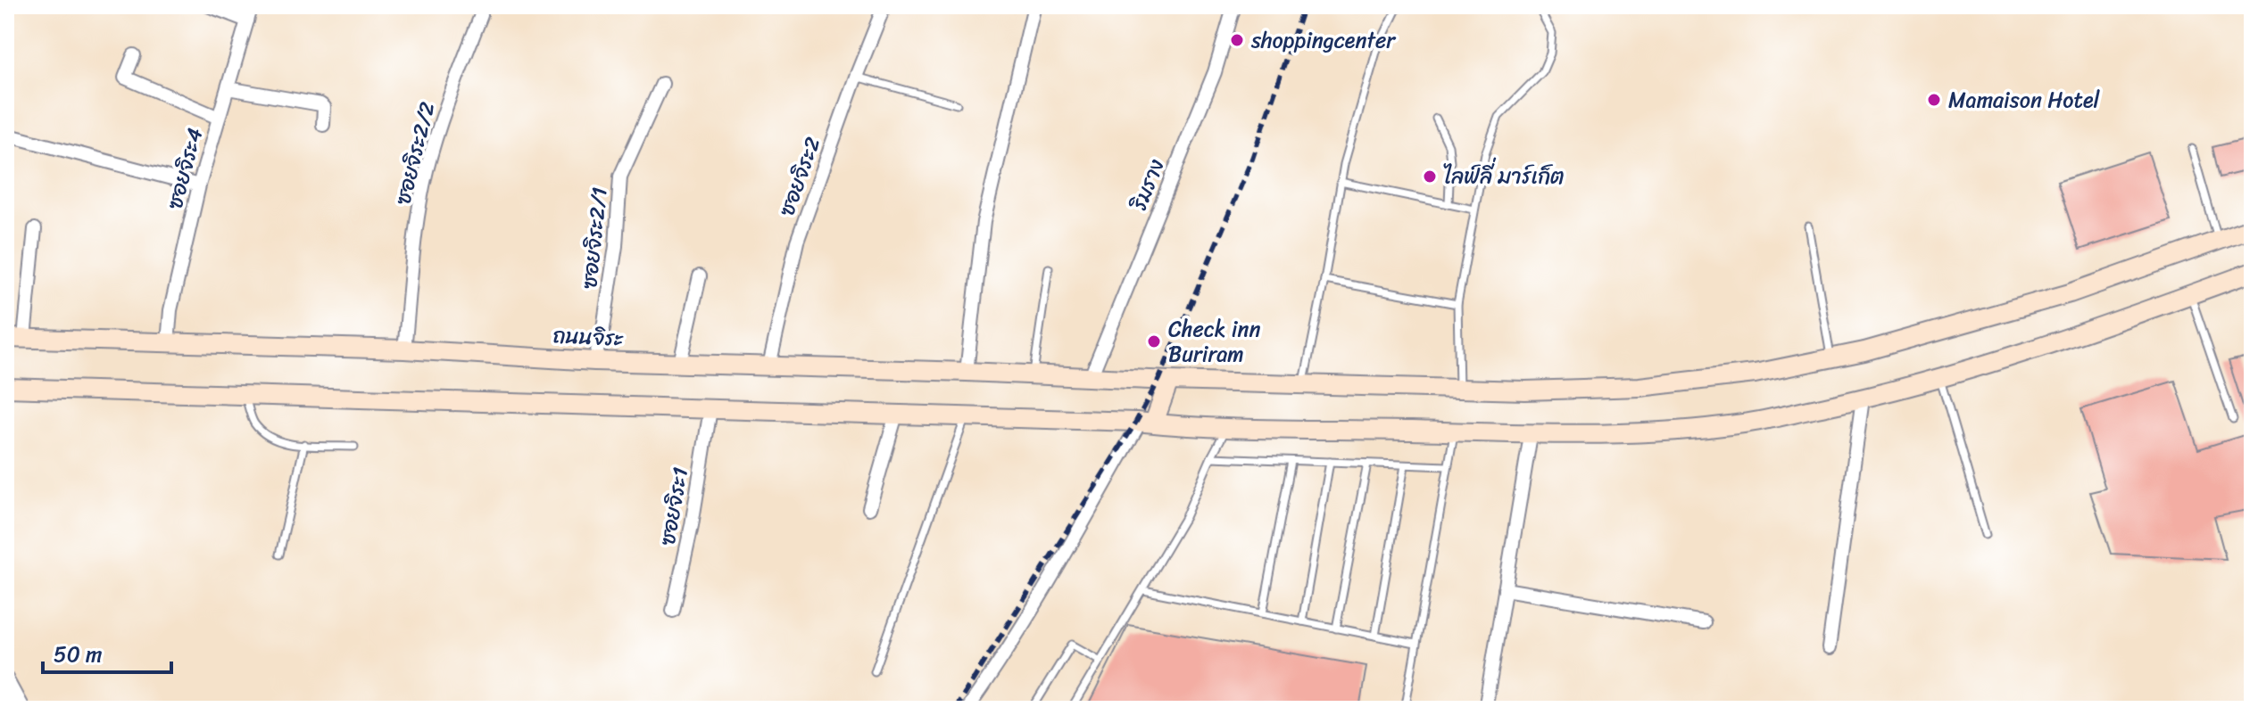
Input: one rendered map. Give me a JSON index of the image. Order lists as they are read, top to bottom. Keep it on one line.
{"streets":{"main road":["ถนนจิระ"],"street":["ซอยจิระ2/2","ซอยจิระ4","ซอยจิระ2","ริมราง","ซอยจิระ2/1","ซอยจิระ1"]},"crossings":[["ซอยจิระ2/2","ถนนจิระ"],["ซอยจิระ4","ถนนจิระ"],["ซอยจิระ2","ถนนจิระ"],["ริมราง","ถนนจิระ"],["ซอยจิระ2/1","ถนนจิระ"]],"places":["shoppingcenter","Mamaison Hotel","ไลฟ์ลี่ มาร์เก็ต","Check inn Buriram"],"scale_bar":"50 m"}
